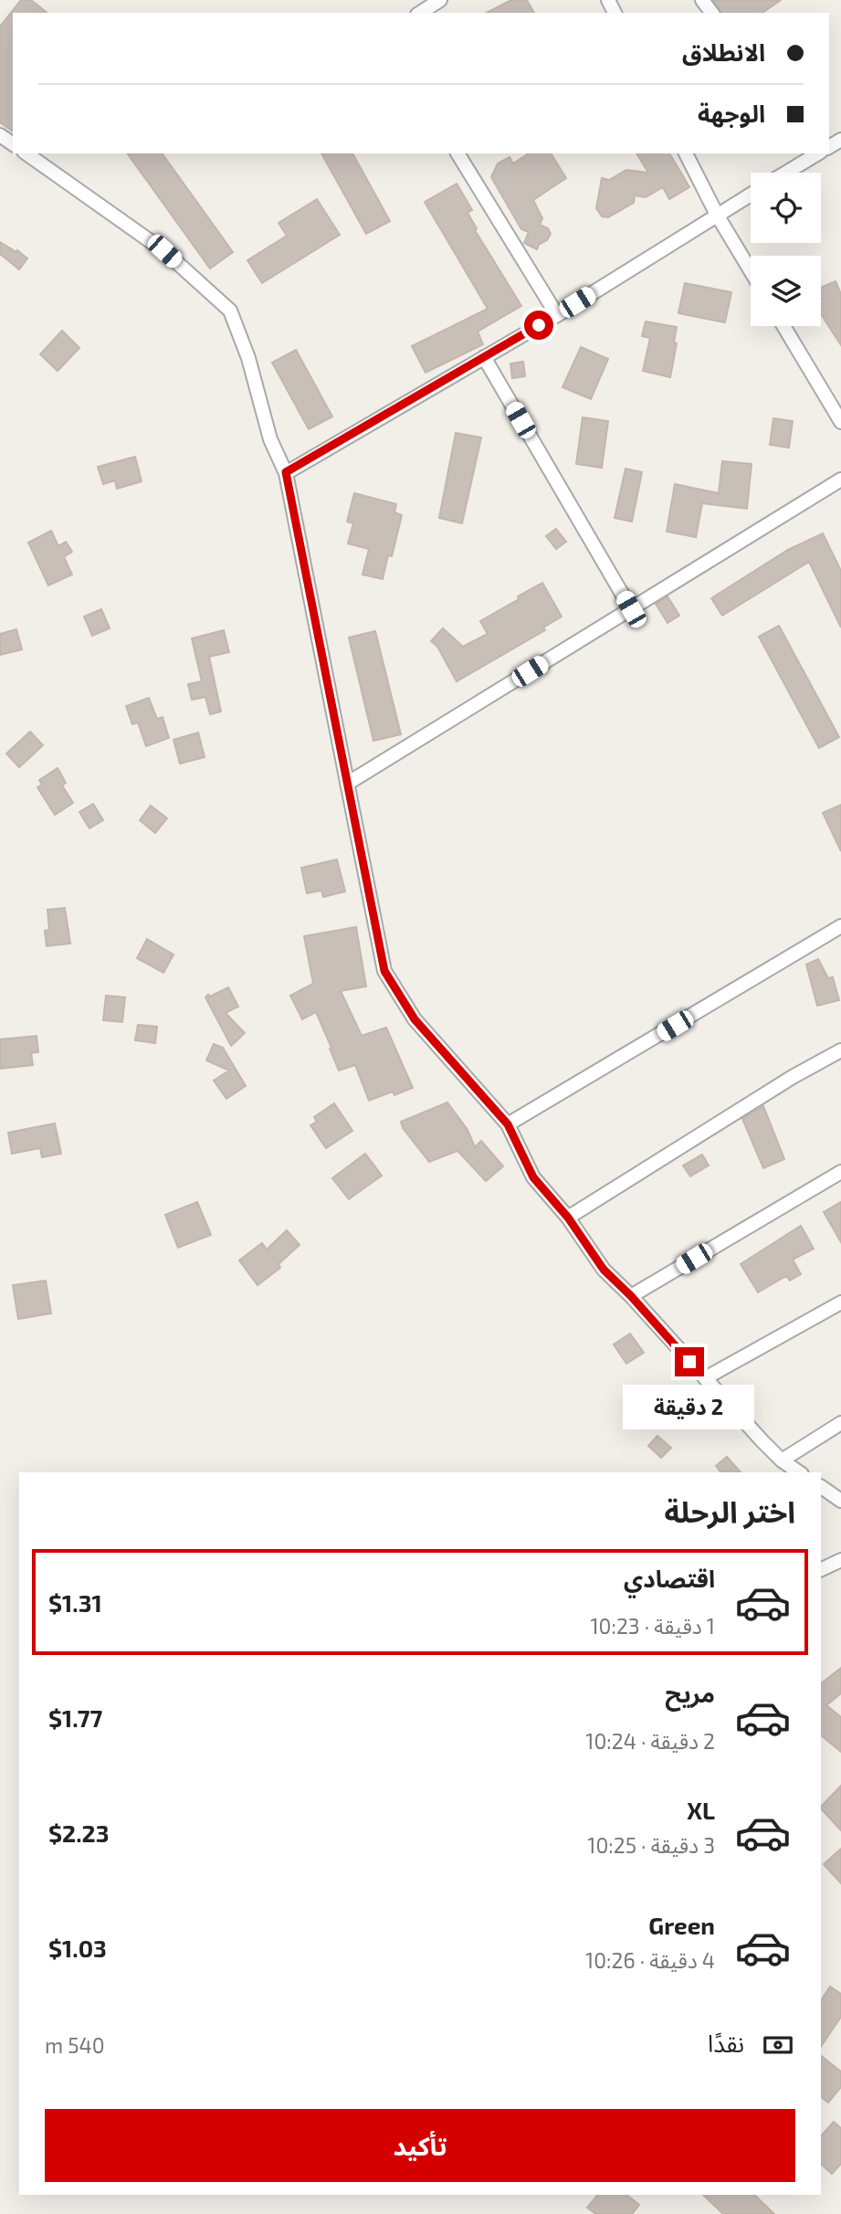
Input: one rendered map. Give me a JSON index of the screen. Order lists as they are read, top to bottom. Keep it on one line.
{"page":{"banner":["الانطلاق","الوجهة"],"bubble":"2 دقيقة","heading":"اختر الرحلة","list":[{"name":"اقتصادي","note":"1 دقيقة · 10:23","value":"$1.31"},{"name":"مريح","note":"2 دقيقة · 10:24","value":"$1.77"},{"name":"XL","note":"3 دقيقة · 10:25","value":"$2.23"},{"name":"Green","note":"4 دقيقة · 10:26","value":"$1.03"}],"pay":["نقدًا","540 m"],"buttons":"تأكيد"}}
